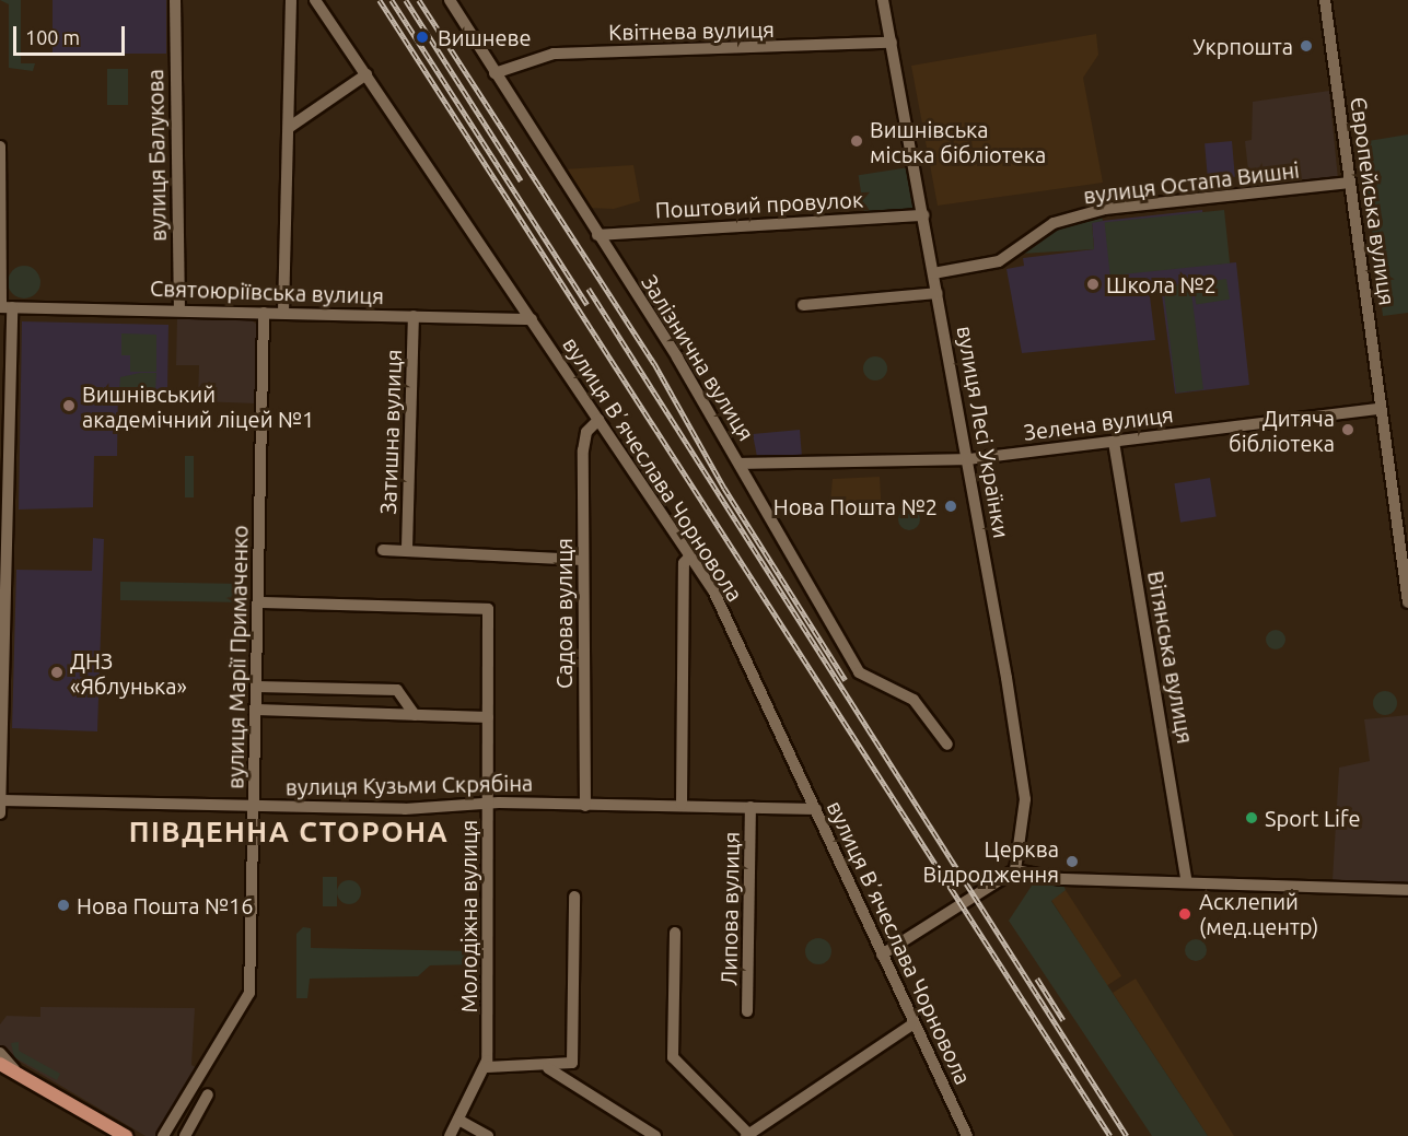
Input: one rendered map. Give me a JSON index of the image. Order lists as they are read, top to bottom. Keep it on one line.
{"streets":{"street":["Квітнева вулиця","вулиця Балукова","вулиця Остапа Вишні","Європейська вулиця","Поштовий провулок","Святоюріївська вулиця","Залізнична вулиця","Зелена вулиця","Затишна вулиця","вулиця Лесі Українки","вулиця Вʼячеслава Чорновола","Садова вулиця","вулиця Марії Примаченко","Вітянська вулиця","вулиця Кузьми Скрябіна","Липова вулиця","Молодіжна вулиця"]},"crossings":[["Квітнева вулиця","Залізнична вулиця"],["Квітнева вулиця","вулиця Лесі Українки"],["вулиця Балукова","Святоюріївська вулиця"],["вулиця Остапа Вишні","Європейська вулиця"],["вулиця Остапа Вишні","вулиця Лесі Українки"],["Європейська вулиця","Зелена вулиця"],["Поштовий провулок","Залізнична вулиця"],["Поштовий провулок","вулиця Лесі Українки"],["Святоюріївська вулиця","Затишна вулиця"],["Святоюріївська вулиця","вулиця Вʼячеслава Чорновола"],["Святоюріївська вулиця","вулиця Марії Примаченко"],["Залізнична вулиця","Зелена вулиця"],["Зелена вулиця","вулиця Лесі Українки"],["Зелена вулиця","Вітянська вулиця"],["вулиця Вʼячеслава Чорновола","Садова вулиця"],["вулиця Вʼячеслава Чорновола","вулиця Кузьми Скрябіна"],["Садова вулиця","вулиця Кузьми Скрябіна"],["вулиця Марії Примаченко","вулиця Кузьми Скрябіна"],["вулиця Марії Примаченко","Молодіжна вулиця"],["вулиця Кузьми Скрябіна","Липова вулиця"],["вулиця Кузьми Скрябіна","Молодіжна вулиця"]],"districts":["ПІВДЕННА СТОРОНА"],"places":["Вишневе","Укрпошта","Вишнівська міська бібліотека","Школа №2","Вишнівський академічний ліцей №1","Дитяча бібліотека","Нова Пошта №2","ДНЗ «Яблунька»","Sport Life","Церква Відродження","Нова Пошта №16","Асклепий (мед.центр)"],"scale_bar":"100 m"}
